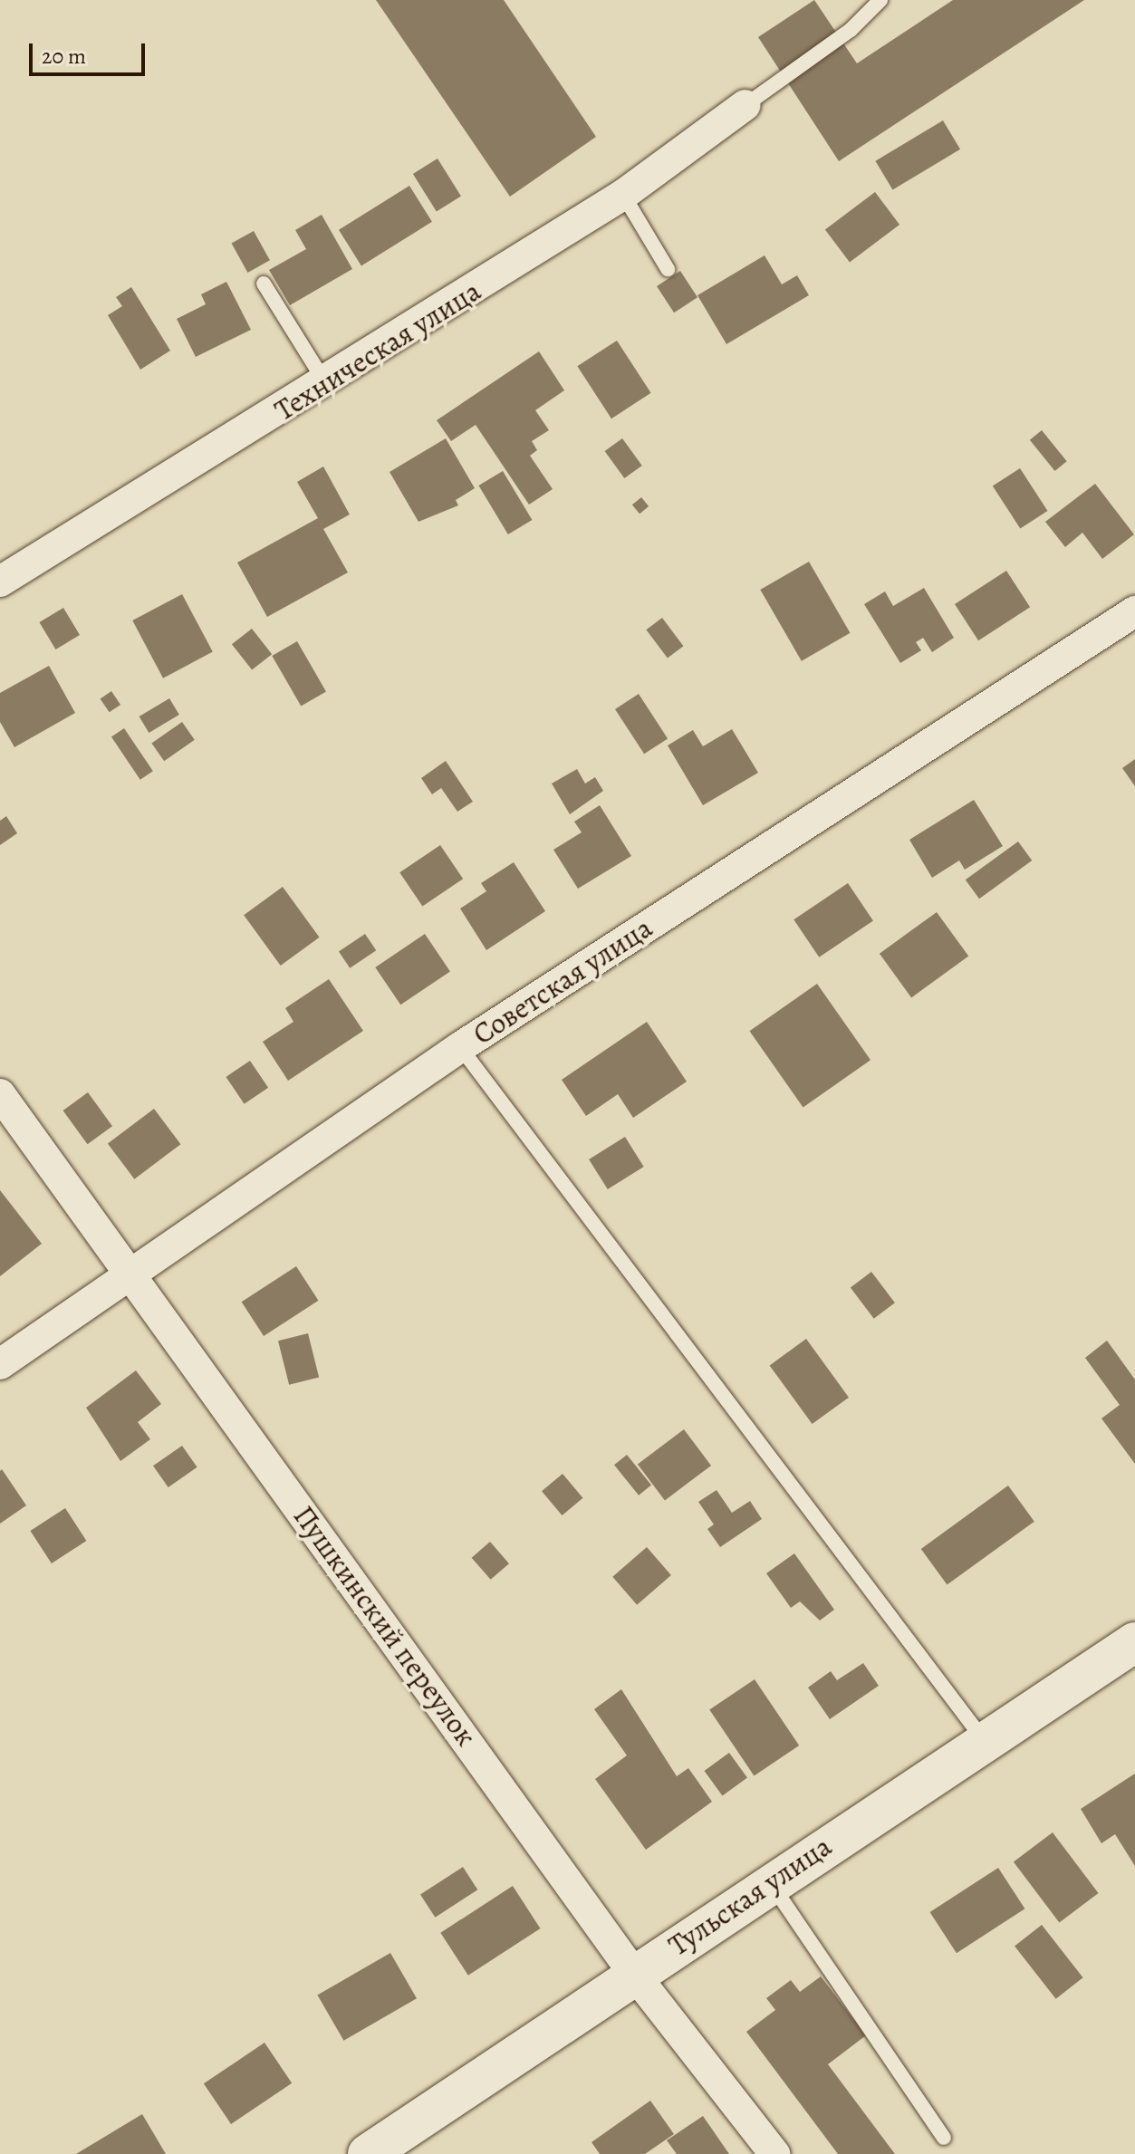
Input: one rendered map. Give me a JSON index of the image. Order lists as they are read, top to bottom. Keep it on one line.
{"streets":{"main road":["Тульская улица"],"street":["Техническая улица","Советская улица","Пушкинский переулок"]},"crossings":[["Советская улица","Пушкинский переулок"],["Пушкинский переулок","Тульская улица"]],"scale_bar":"20 m"}
